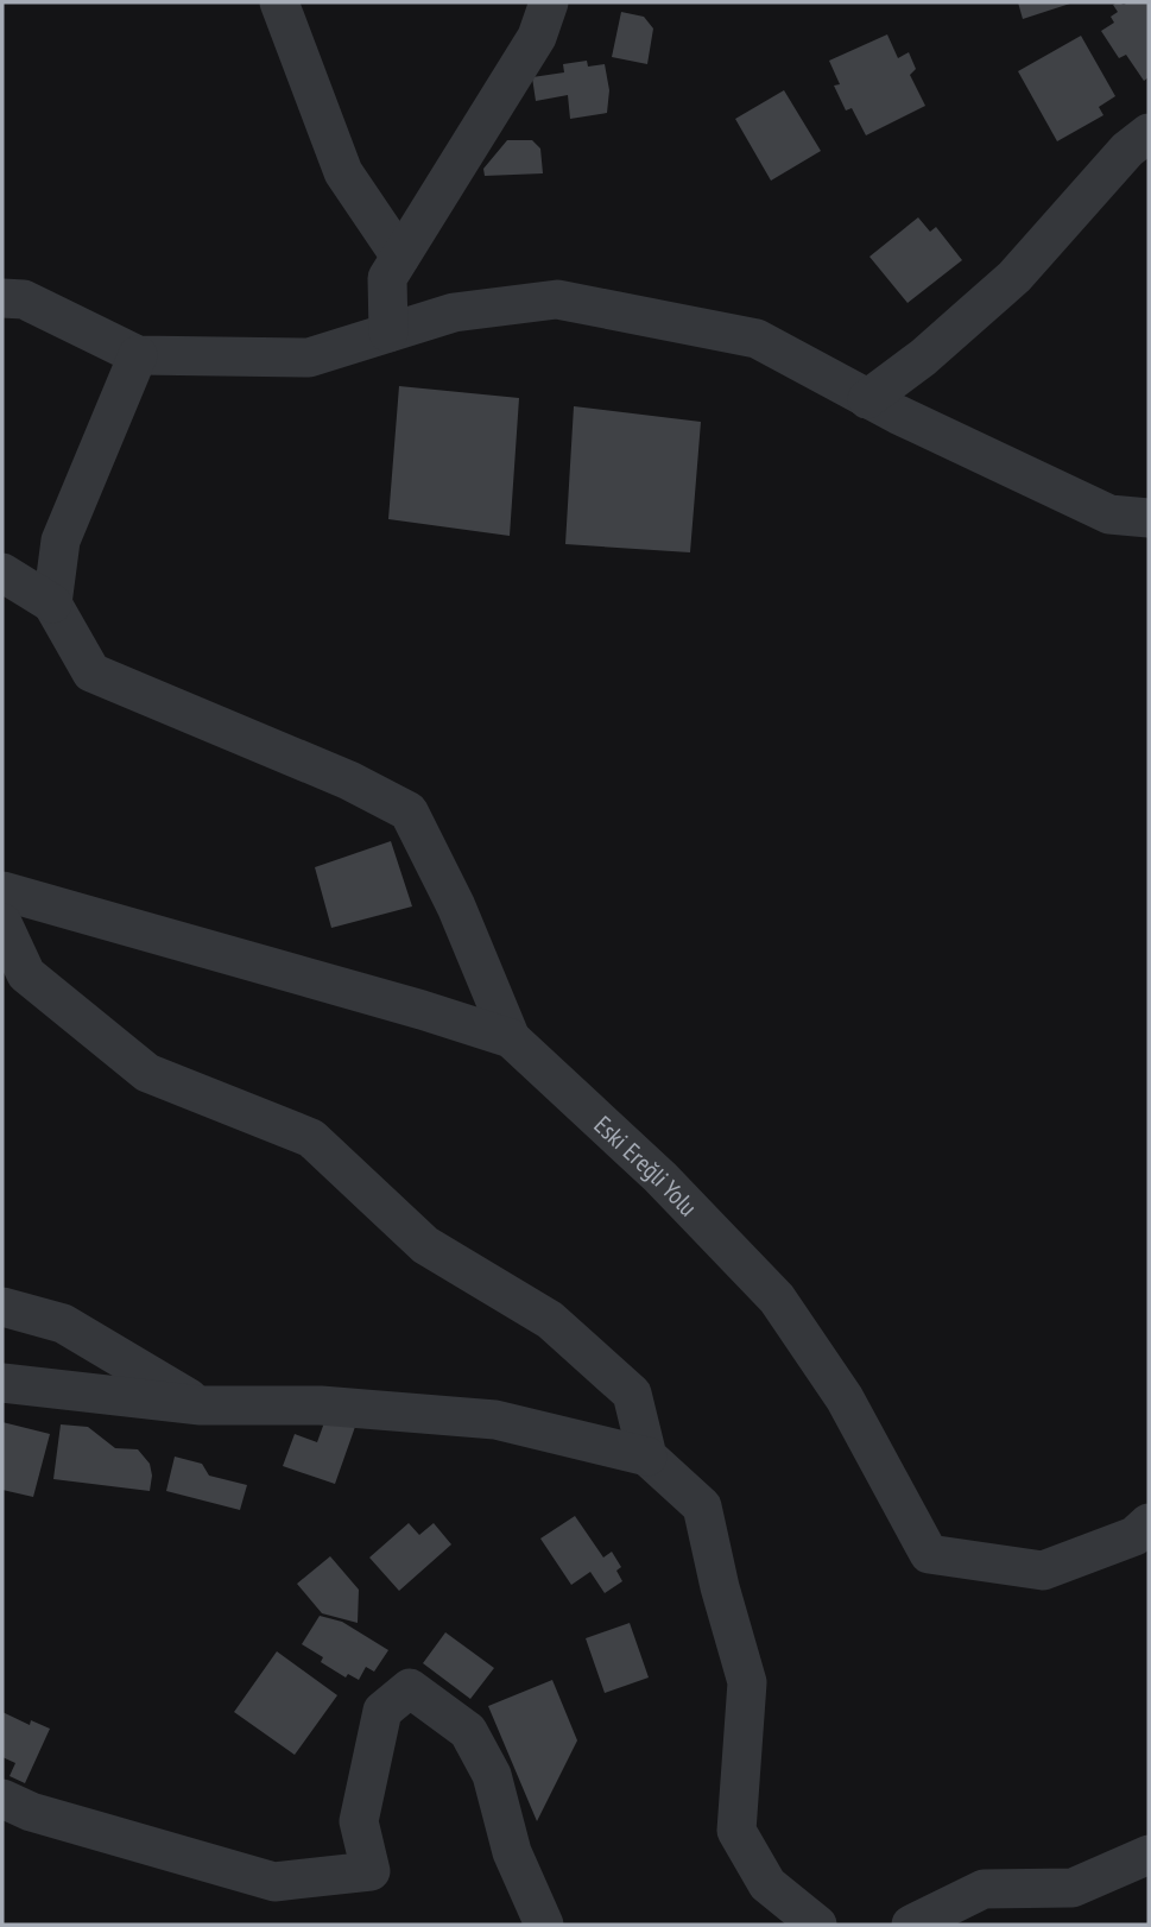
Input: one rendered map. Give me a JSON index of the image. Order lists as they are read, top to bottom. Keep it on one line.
{"streets":{"street":["Eski Ereğli Yolu"]}}
